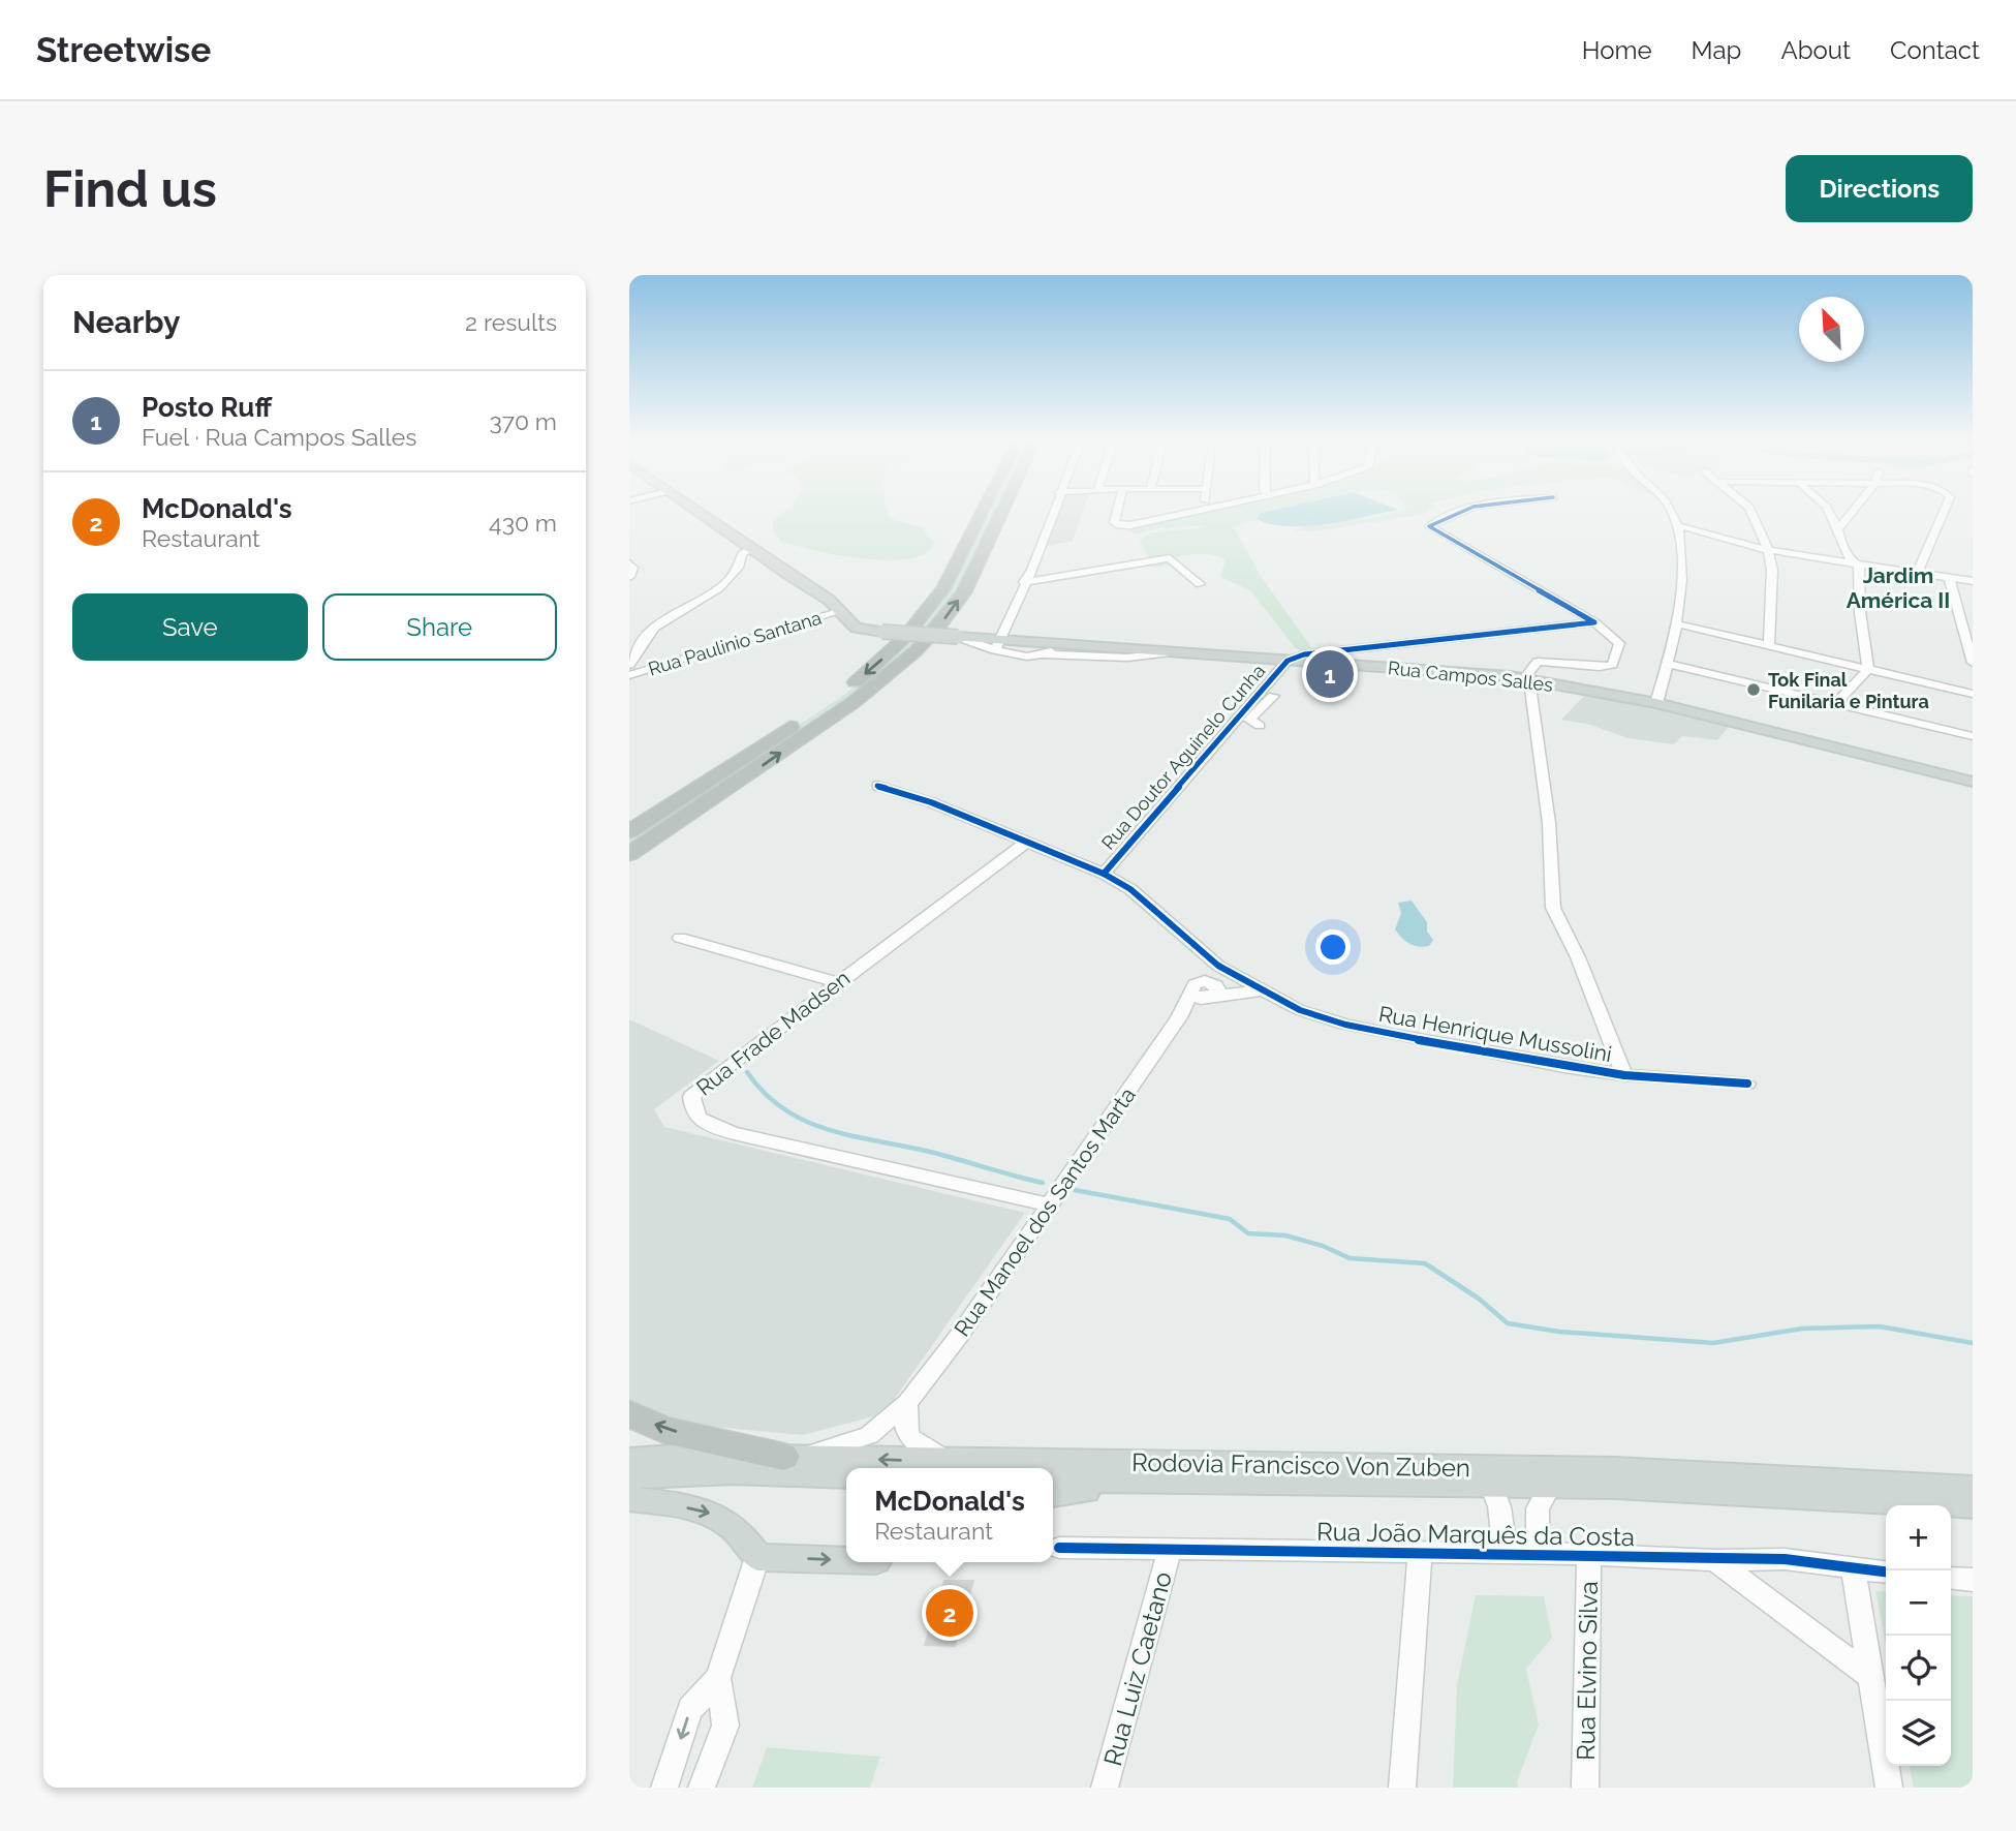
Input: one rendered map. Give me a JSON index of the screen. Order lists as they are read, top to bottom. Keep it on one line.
{"streets":{"main road":["Rua Campos Salles","Rodovia Francisco Von Zuben"],"street":["Rua Paulinio Santana","Rua Doutor Aguinelo Cunha","Rua Frade Madsen","Rua Henrique Mussolini","Rua Manoel dos Santos Marta","Rua João Marquês da Costa","Rua Luiz Caetano","Rua Elvino Silva"]},"crossings":[["Rua Paulinio Santana","Rua Campos Salles"],["Rua Campos Salles","Rua Doutor Aguinelo Cunha"],["Rua Frade Madsen","Rua Manoel dos Santos Marta"],["Rua Henrique Mussolini","Rua Manoel dos Santos Marta"],["Rua Manoel dos Santos Marta","Rodovia Francisco Von Zuben"],["Rua João Marquês da Costa","Rua Luiz Caetano"],["Rua João Marquês da Costa","Rua Elvino Silva"]],"districts":["Jardim América II"],"places":["Tok Final Funilaria e Pintura"],"north":"top left","page":{"header":"Streetwise","nav":["Home","Map","About","Contact"],"buttons":["Directions",["Save","Share"]],"title":"Find us","heading":["Nearby","2 results"],"list":[{"mark":"1","name":"Posto Ruff","note":"Fuel · Rua Campos Salles","value":"370 m"},{"mark":"2","name":"McDonald's","note":"Restaurant","value":"430 m"}],"pins":["1","2"],"popup":["McDonald's","Restaurant"],"map_buttons":["+","−"]}}
